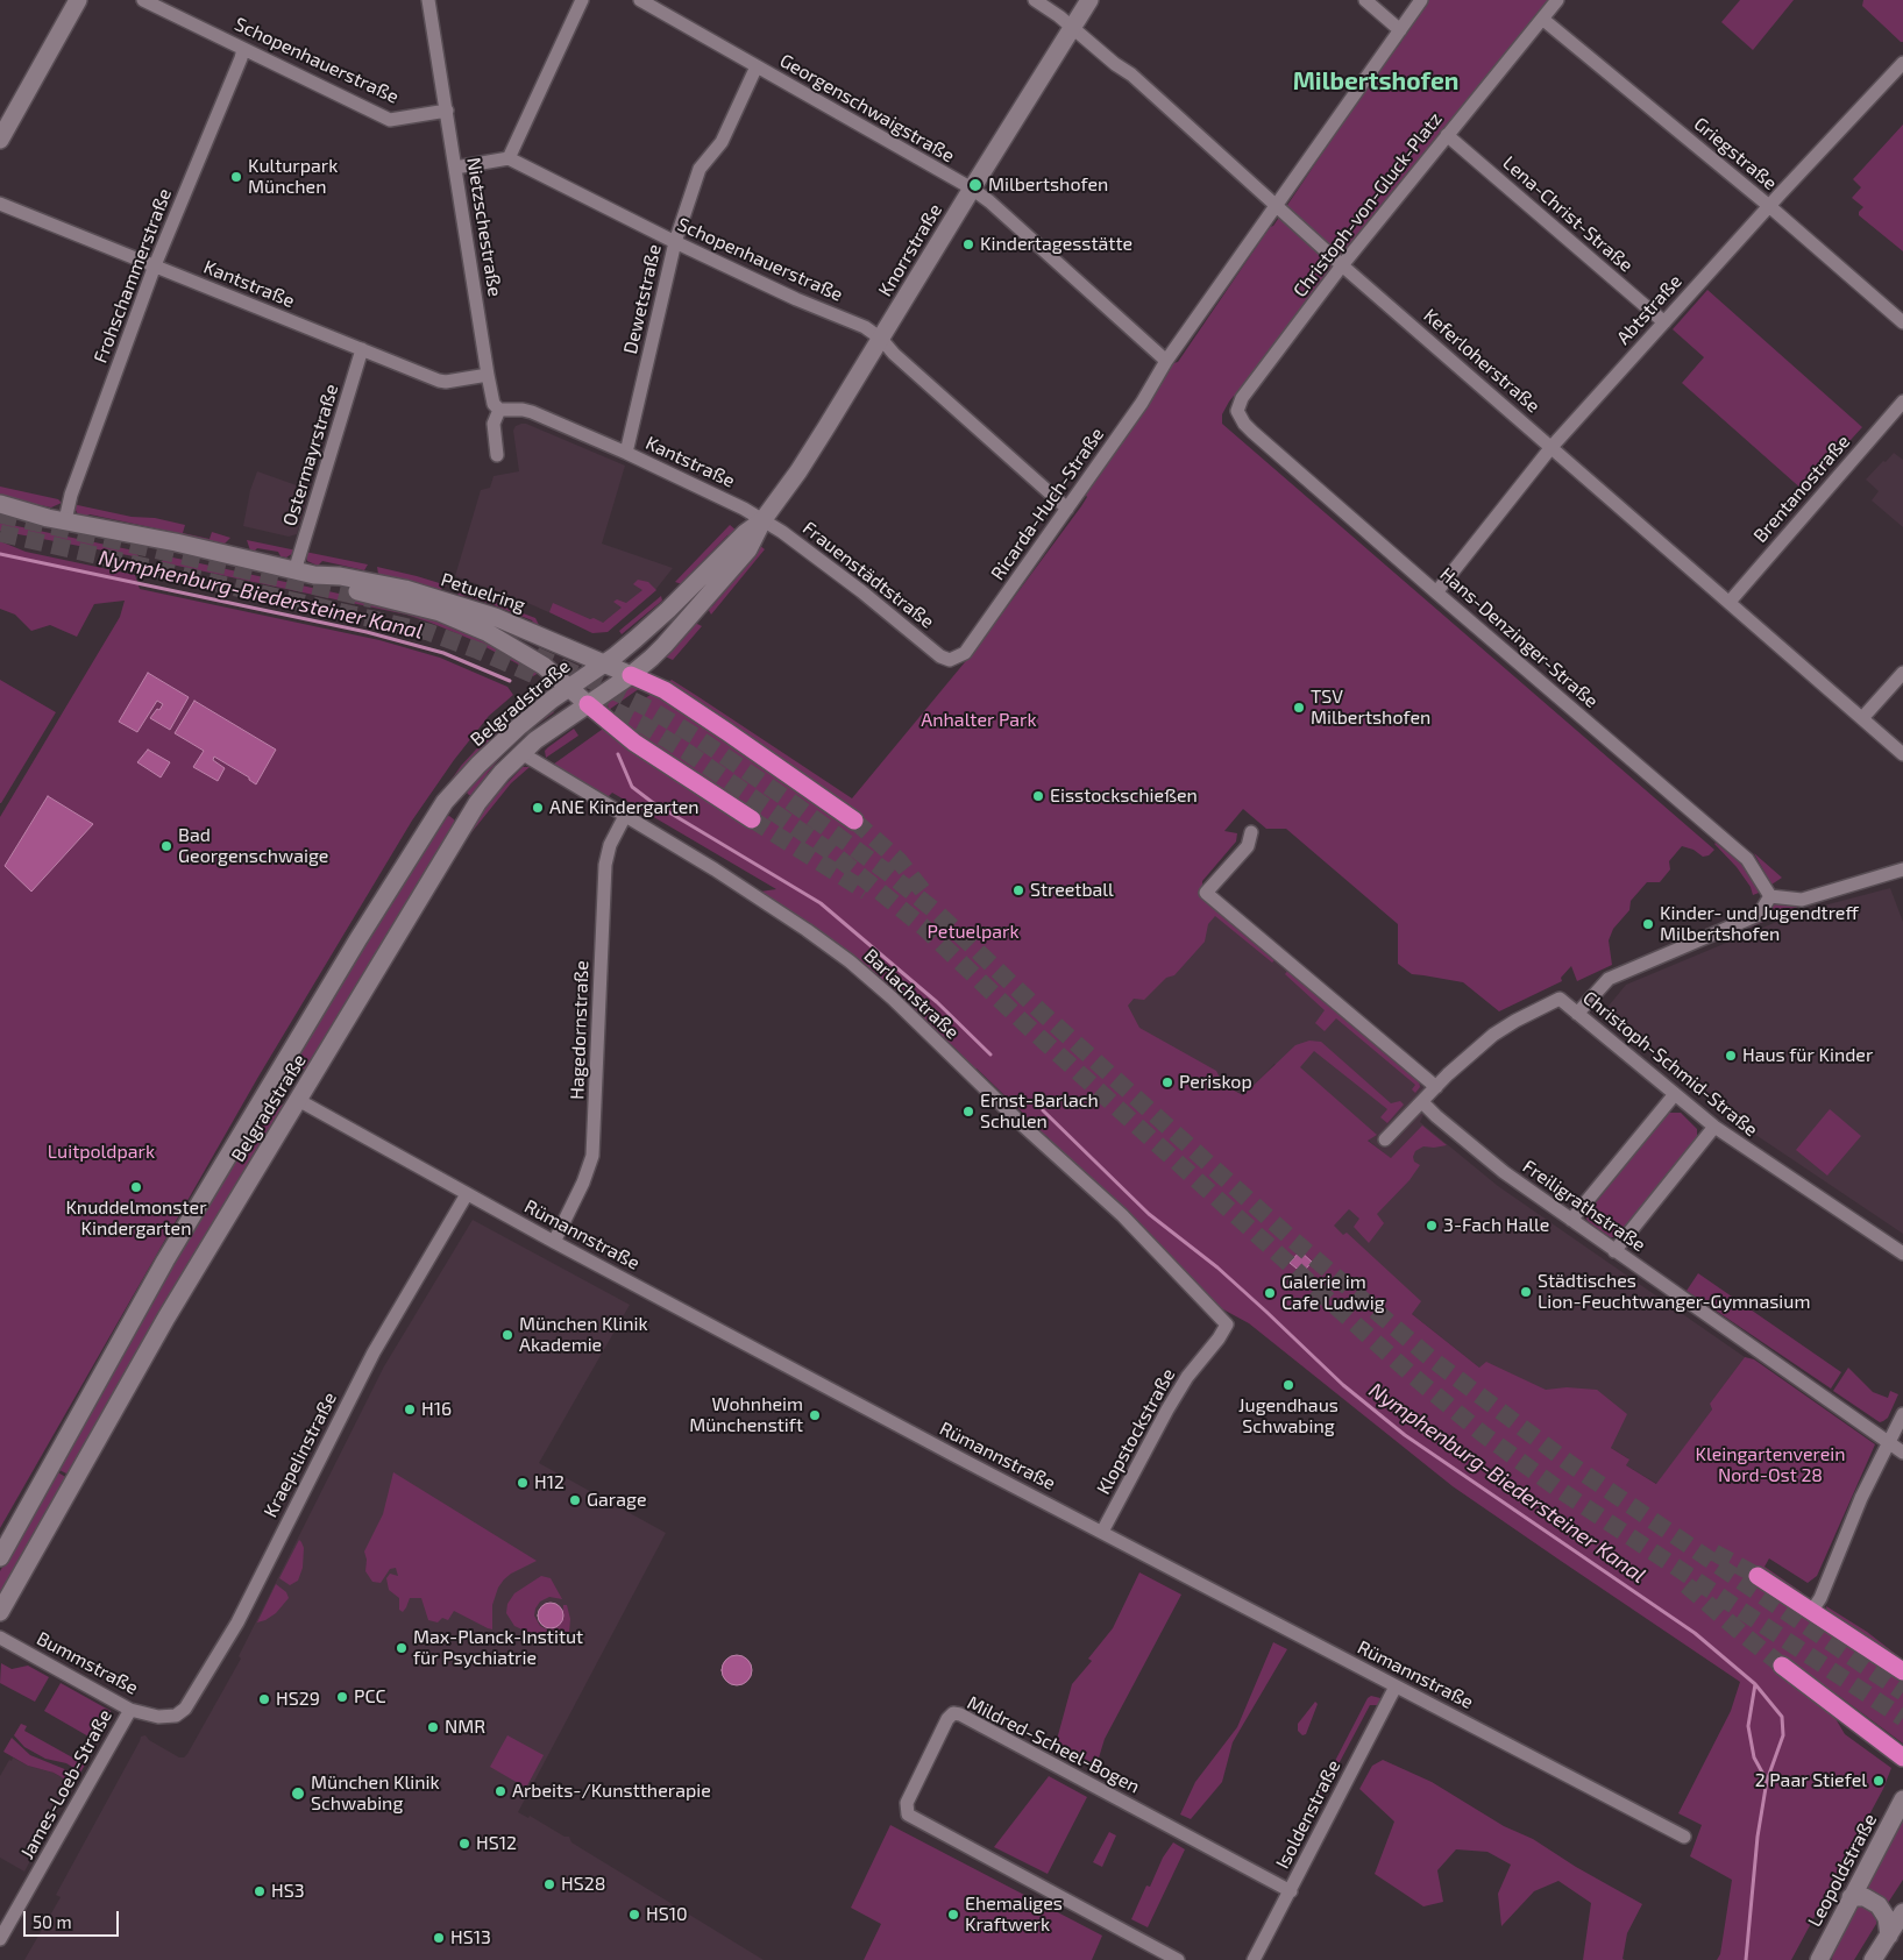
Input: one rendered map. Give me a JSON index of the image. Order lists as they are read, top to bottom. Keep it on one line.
{"streets":{"main road":["Knorrstraße","Petuelring","Belgradstraße","Leopoldstraße"],"street":["Schopenhauerstraße","Georgenschwaigstraße","Griegstraße","Christoph-von-Gluck-Platz","Lena-Christ-Straße","Nietzschestraße","Frohschammerstraße","Kantstraße","Dewetstraße","Abtstraße","Keferloherstraße","Ostermayrstraße","Brentanostraße","Ricarda-Huch-Straße","Frauenstädtstraße","Hans-Denzinger-Straße","Barlachstraße","Hagedornstraße","Christoph-Schmid-Straße","Freiligrathstraße","Rümannstraße","Klopstockstraße","Kraepelinstraße","Bummstraße","Mildred-Scheel-Bogen","James-Loeb-Straße","Isoldenstraße"]},"crossings":[["Schopenhauerstraße","Nietzschestraße"],["Schopenhauerstraße","Knorrstraße"],["Schopenhauerstraße","Frohschammerstraße"],["Schopenhauerstraße","Dewetstraße"],["Schopenhauerstraße","Ricarda-Huch-Straße"],["Georgenschwaigstraße","Knorrstraße"],["Georgenschwaigstraße","Dewetstraße"],["Georgenschwaigstraße","Ricarda-Huch-Straße"],["Griegstraße","Christoph-von-Gluck-Platz"],["Griegstraße","Abtstraße"],["Christoph-von-Gluck-Platz","Lena-Christ-Straße"],["Christoph-von-Gluck-Platz","Keferloherstraße"],["Christoph-von-Gluck-Platz","Hans-Denzinger-Straße"],["Lena-Christ-Straße","Abtstraße"],["Nietzschestraße","Kantstraße"],["Knorrstraße","Kantstraße"],["Knorrstraße","Keferloherstraße"],["Knorrstraße","Frauenstädtstraße"],["Knorrstraße","Petuelring"],["Knorrstraße","Belgradstraße"],["Frohschammerstraße","Kantstraße"],["Frohschammerstraße","Petuelring"],["Kantstraße","Dewetstraße"],["Kantstraße","Ostermayrstraße"],["Kantstraße","Frauenstädtstraße"],["Abtstraße","Keferloherstraße"],["Abtstraße","Hans-Denzinger-Straße"],["Keferloherstraße","Brentanostraße"],["Ostermayrstraße","Petuelring"],["Ricarda-Huch-Straße","Frauenstädtstraße"],["Petuelring","Belgradstraße"],["Belgradstraße","Barlachstraße"],["Belgradstraße","Rümannstraße"],["Barlachstraße","Hagedornstraße"],["Barlachstraße","Klopstockstraße"],["Hagedornstraße","Rümannstraße"],["Rümannstraße","Klopstockstraße"],["Rümannstraße","Kraepelinstraße"],["Rümannstraße","Isoldenstraße"],["Kraepelinstraße","Bummstraße"],["Bummstraße","James-Loeb-Straße"],["Mildred-Scheel-Bogen","Isoldenstraße"]],"districts":["Milbertshofen"],"water":["Nymphenburg-Biedersteiner Kanal"],"parks":["Anhalter Park","Petuelpark","Luitpoldpark","Kleingartenverein Nord-Ost 28"],"places":["Kulturpark München","Milbertshofen","Kindertagesstätte","TSV Milbertshofen","Eisstockschießen","ANE Kindergarten","Bad Georgenschwaige","Streetball","Kinder- und Jugendtreff Milbertshofen","Haus für Kinder","Periskop","Ernst-Barlach Schulen","Knuddelmonster Kindergarten","3-Fach Halle","Städtisches Lion-Feuchtwanger-Gymnasium","Galerie im Cafe Ludwig","München Klinik Akademie","Jugendhaus Schwabing","H16","Wohnheim Münchenstift","H12","Garage","Max-Planck-Institut für Psychiatrie","PCC","HS29","NMR","2 Paar Stiefel","Arbeits-/Kunsttherapie","München Klinik Schwabing","HS12","HS28","HS3","HS10","Ehemaliges Kraftwerk","HS13"],"scale_bar":"50 m"}
